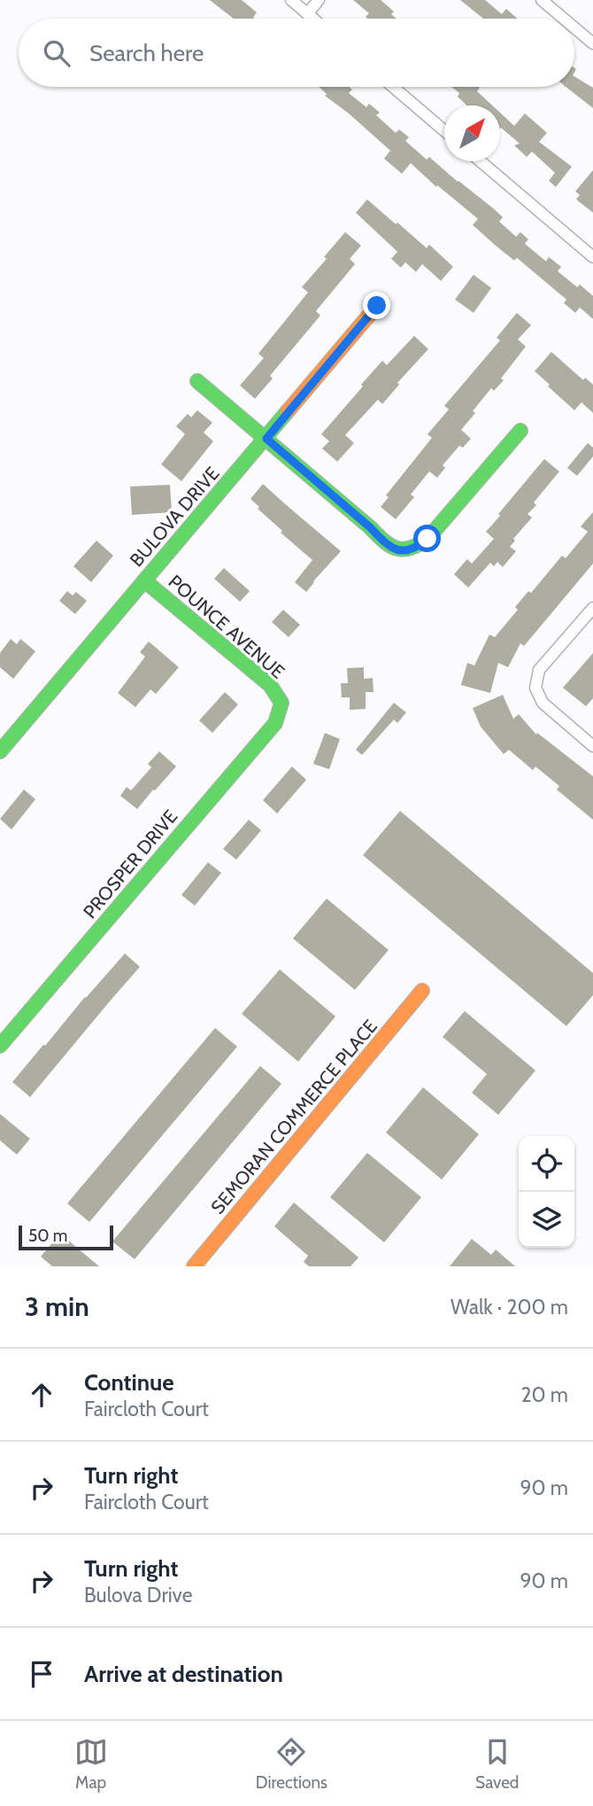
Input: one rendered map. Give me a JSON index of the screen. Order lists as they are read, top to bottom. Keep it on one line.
{"streets":{"street":["BULOVA DRIVE","POUNCE AVENUE","PROSPER DRIVE","SEMORAN COMMERCE PLACE"]},"crossings":[["BULOVA DRIVE","POUNCE AVENUE"],["POUNCE AVENUE","PROSPER DRIVE"]],"scale_bar":"50 m","north":"top right","page":{"search":"Search here","scale":"50 m","heading":["3 min","Walk · 200 m"],"list":[["Continue","Faircloth Court","20 m"],["Turn right","Faircloth Court","90 m"],["Turn right","Bulova Drive","90 m"],"Arrive at destination"],"nav":["Map","Directions","Saved"]}}
